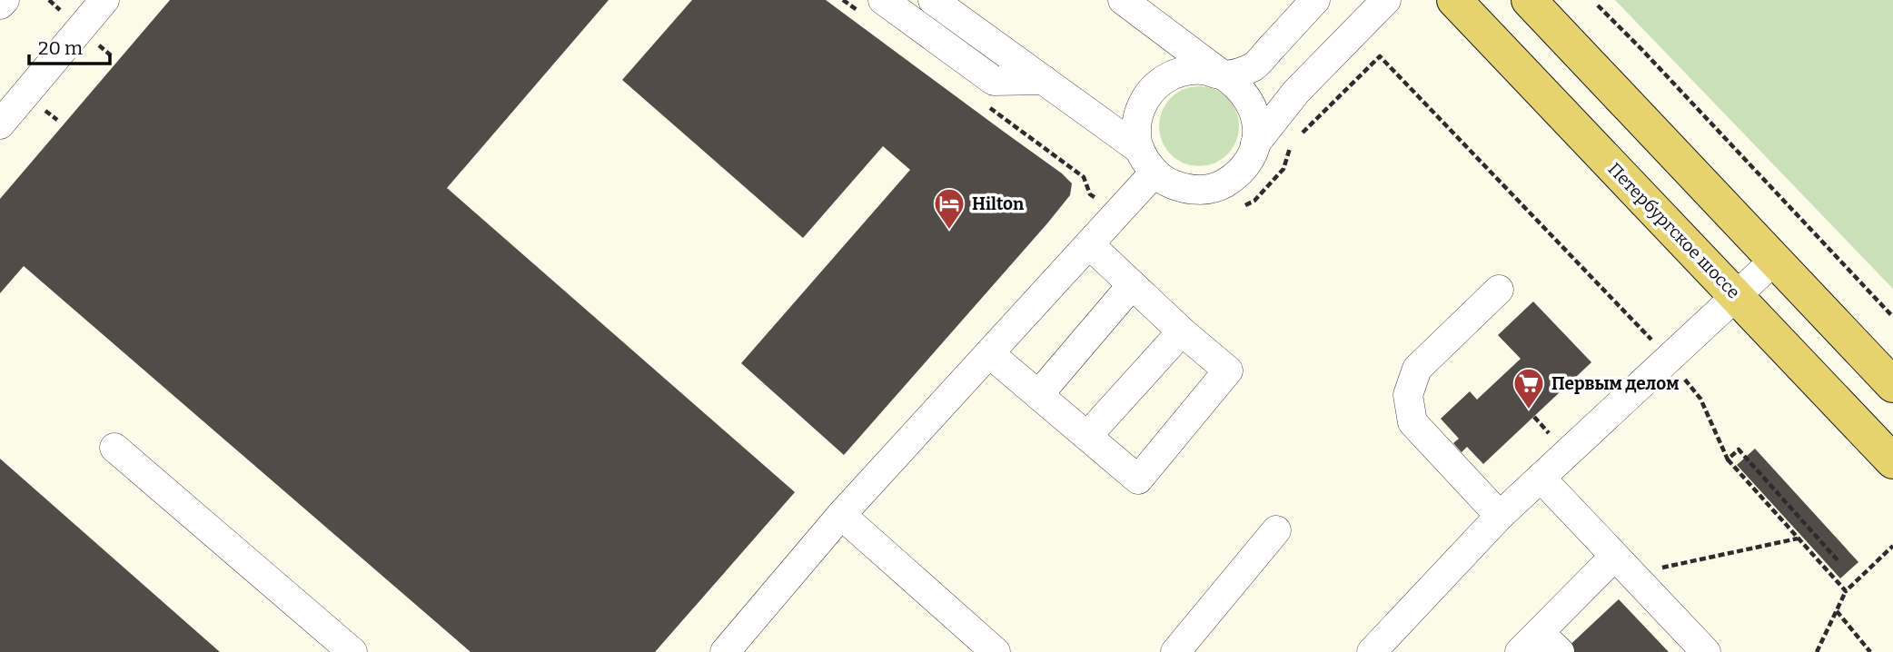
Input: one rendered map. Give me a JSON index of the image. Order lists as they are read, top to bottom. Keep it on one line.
{"streets":{"main road":["Петербургское шоссе"]},"places":{"hotel":["Hilton"],"supermarket":["Первым делом"]},"scale_bar":"20 m"}
